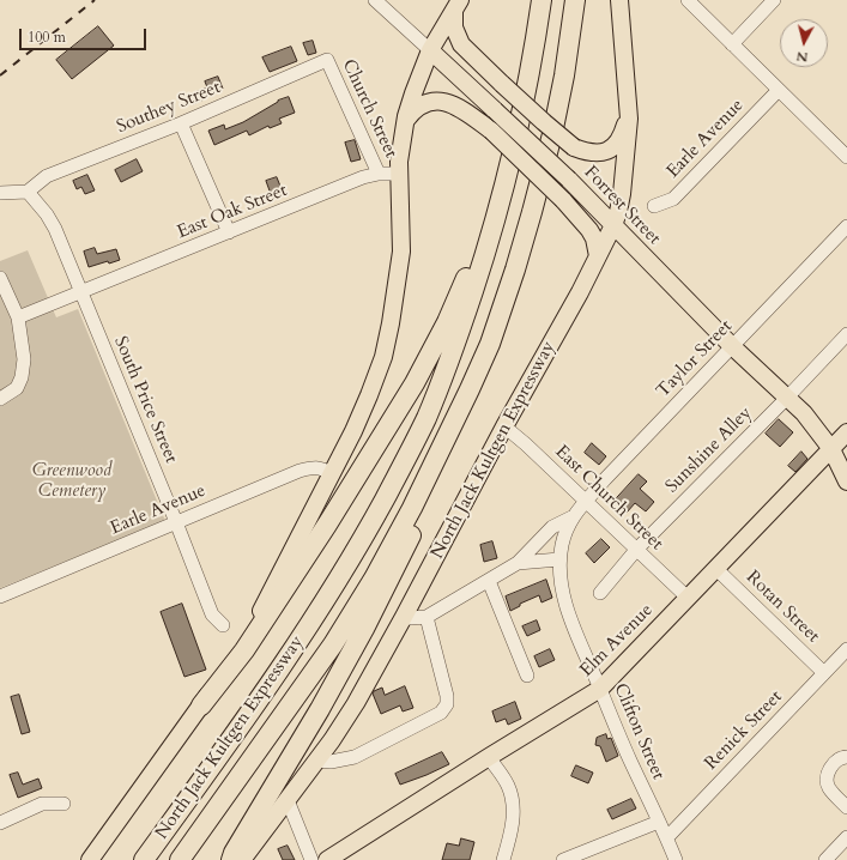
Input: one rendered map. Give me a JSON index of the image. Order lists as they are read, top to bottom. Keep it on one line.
{"streets":{"highway":["North Jack Kultgen Expressway"],"main road":["Forrest Street","Elm Avenue"],"street":["Southey Street","Church Street","Earle Avenue","East Oak Street","Taylor Street","South Price Street","Sunshine Alley","East Church Street","Rotan Street","Renick Street","Clifton Street"]},"crossings":[["Southey Street","Church Street"],["Southey Street","South Price Street"],["Church Street","East Oak Street"],["Earle Avenue","South Price Street"],["Forrest Street","Taylor Street"],["Forrest Street","North Jack Kultgen Expressway"],["Forrest Street","Sunshine Alley"],["Forrest Street","Elm Avenue"],["East Oak Street","South Price Street"],["Taylor Street","North Jack Kultgen Expressway"],["Taylor Street","East Church Street"],["Taylor Street","Clifton Street"],["North Jack Kultgen Expressway","East Church Street"],["Sunshine Alley","East Church Street"],["East Church Street","Elm Avenue"],["Rotan Street","Elm Avenue"],["Rotan Street","Renick Street"],["Elm Avenue","Clifton Street"],["Renick Street","Clifton Street"]],"parks":["Greenwood Cemetery"],"scale_bar":"100 m","north":"bottom"}
